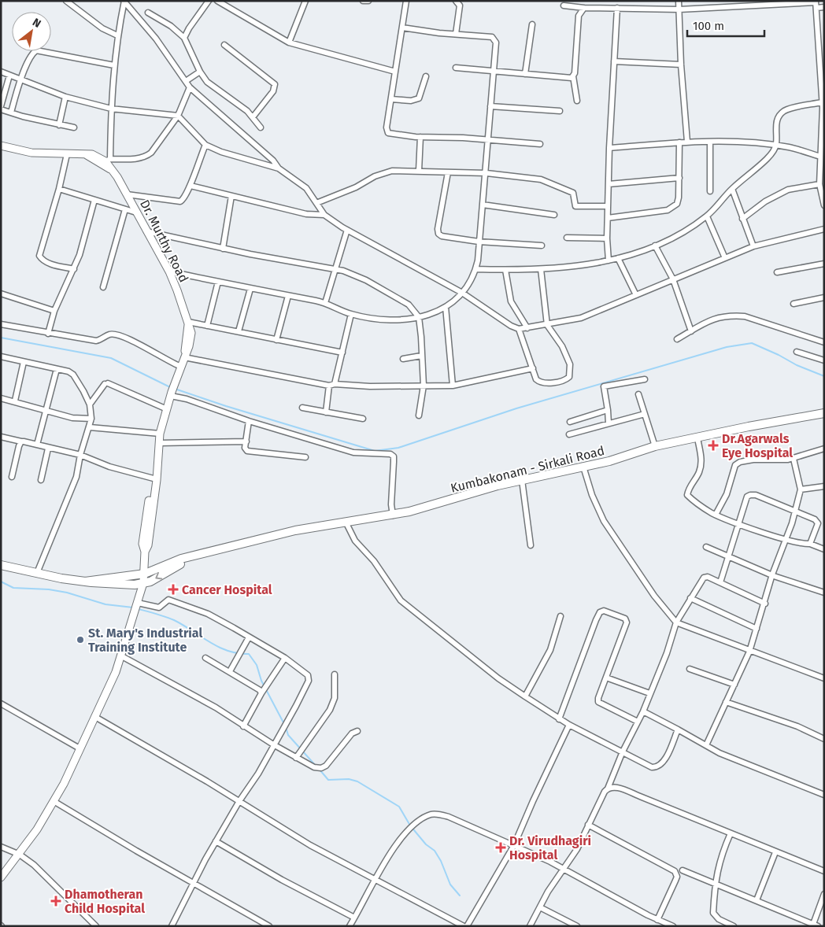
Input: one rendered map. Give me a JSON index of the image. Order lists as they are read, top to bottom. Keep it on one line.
{"streets":{"main road":["Dr. Murthy Road","Kumbakonam - Sirkali Road"]},"crossings":[["Dr. Murthy Road","Kumbakonam - Sirkali Road"]],"places":{"health":["Dr.Agarwals Eye Hospital","Cancer Hospital","Dr. Virudhagiri Hospital","Dhamotheran Child Hospital"],"other":["St. Mary's Industrial Training Institute"]},"scale_bar":"100 m","north":"top right"}
